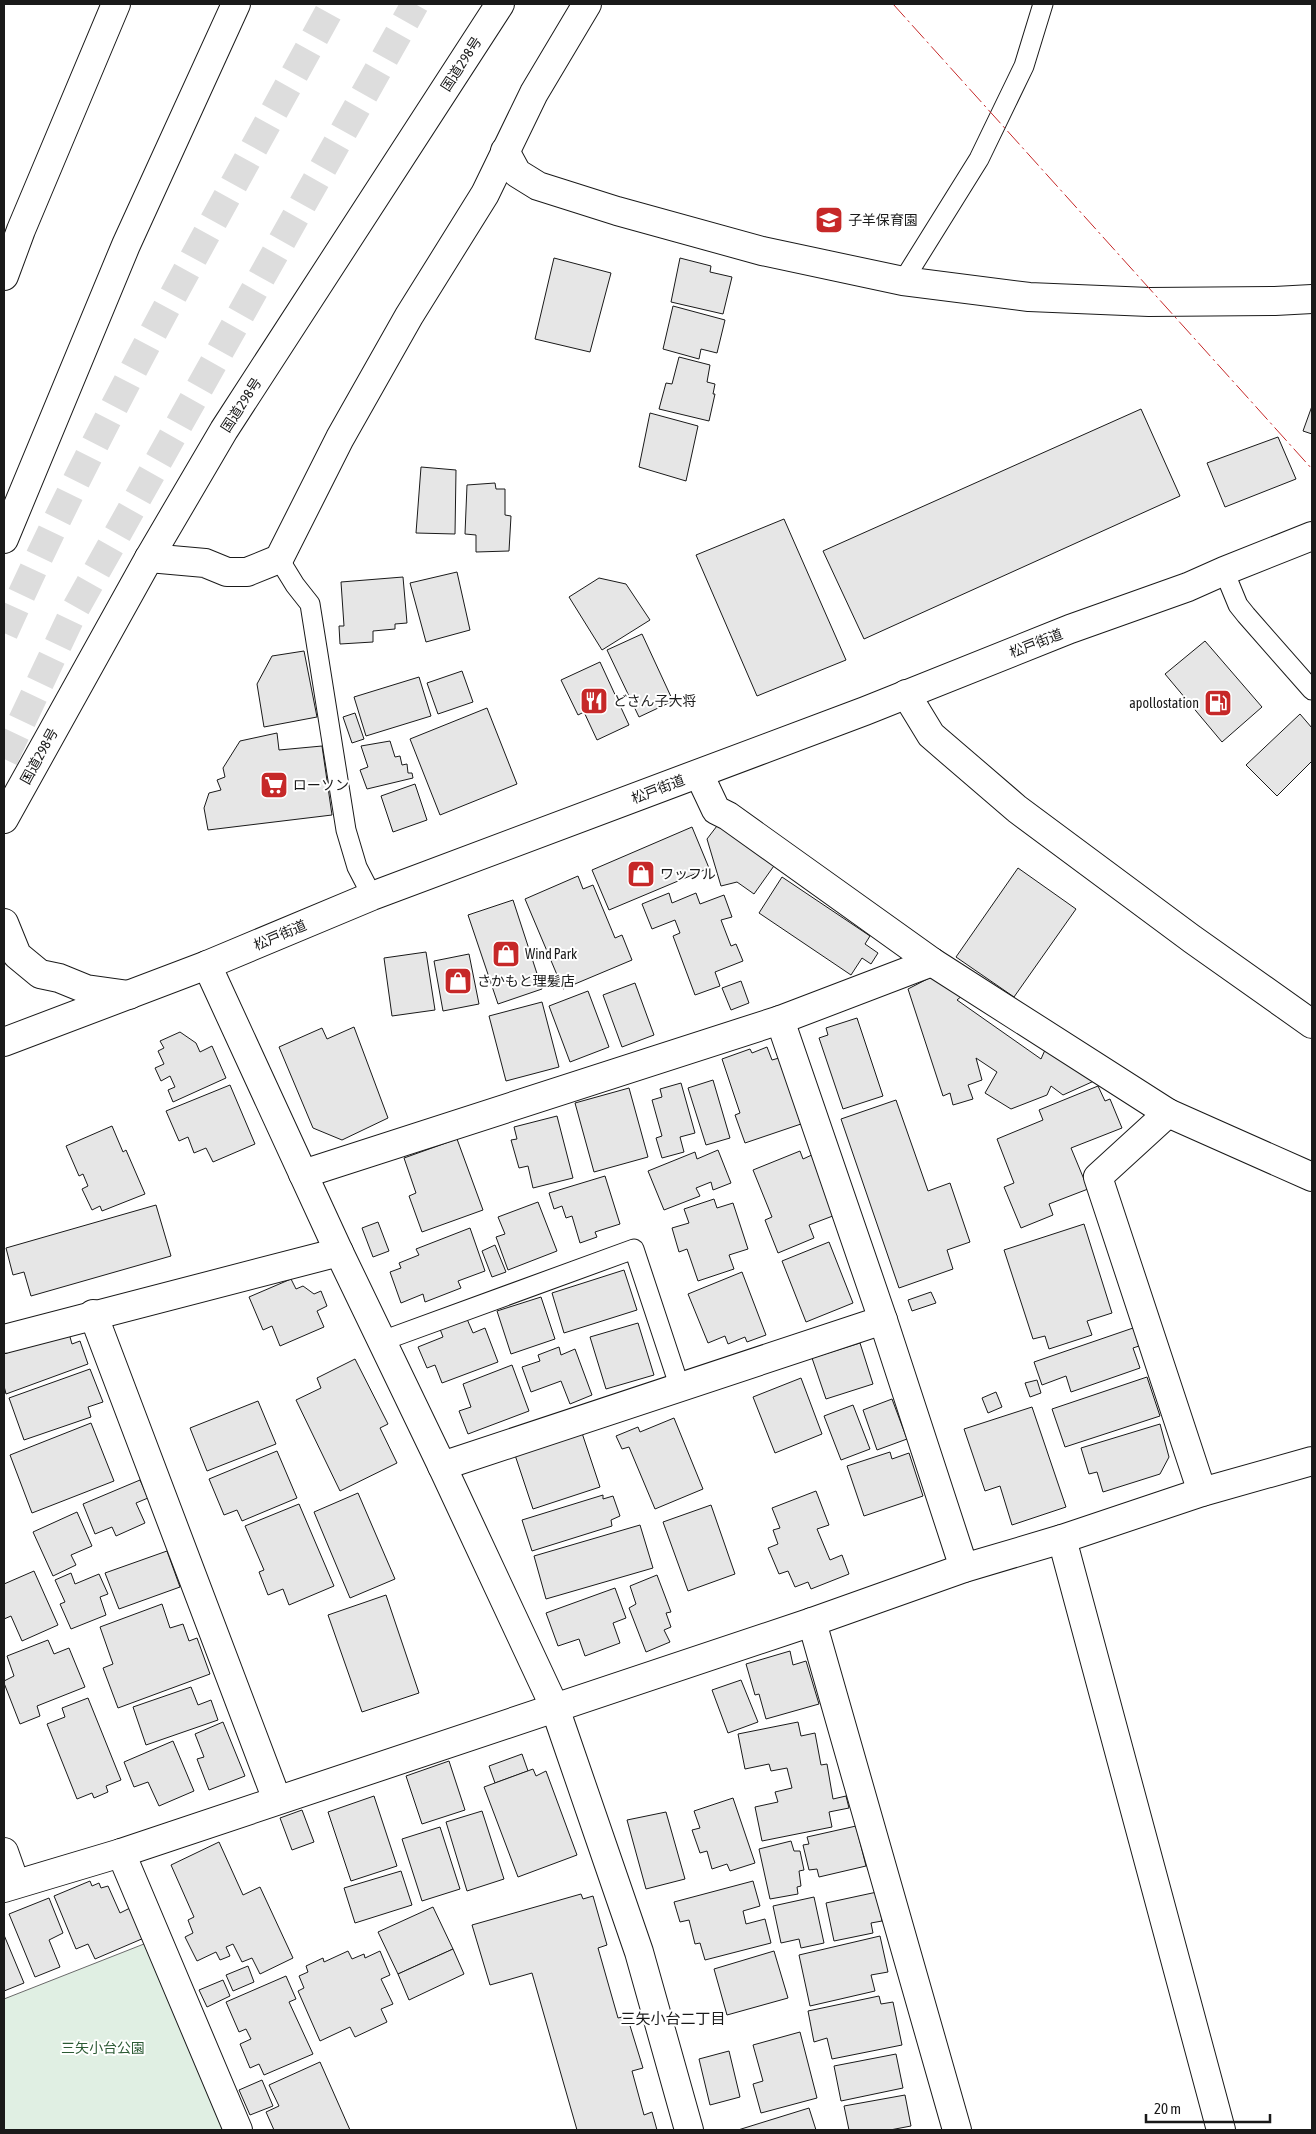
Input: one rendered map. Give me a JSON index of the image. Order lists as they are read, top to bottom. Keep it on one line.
{"streets":{"main road":["国道298号","松戸街道"]},"districts":["三矢小台二丁目"],"parks":["三矢小台公園"],"places":{"school or university":["子羊保育園"],"restaurant":["どさん子大将"],"fuel station":["apollostation"],"supermarket":["ローソン"],"shop":["ワッフル","Wind Park","さかもと理髪店"]},"scale_bar":"20 m"}
